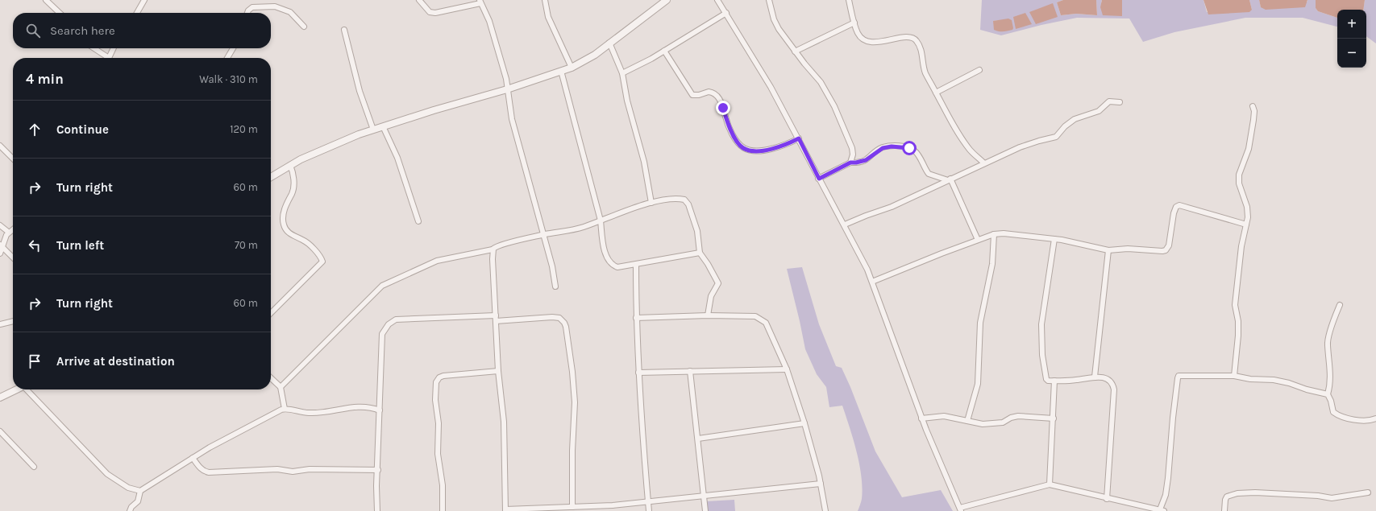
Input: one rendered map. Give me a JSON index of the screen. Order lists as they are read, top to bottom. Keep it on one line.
{"page":{"map_buttons":["+","−"],"search":"Search here","heading":["4 min","Walk · 310 m"],"list":[["Continue","120 m"],["Turn right","60 m"],["Turn left","70 m"],["Turn right","60 m"],"Arrive at destination"]}}
